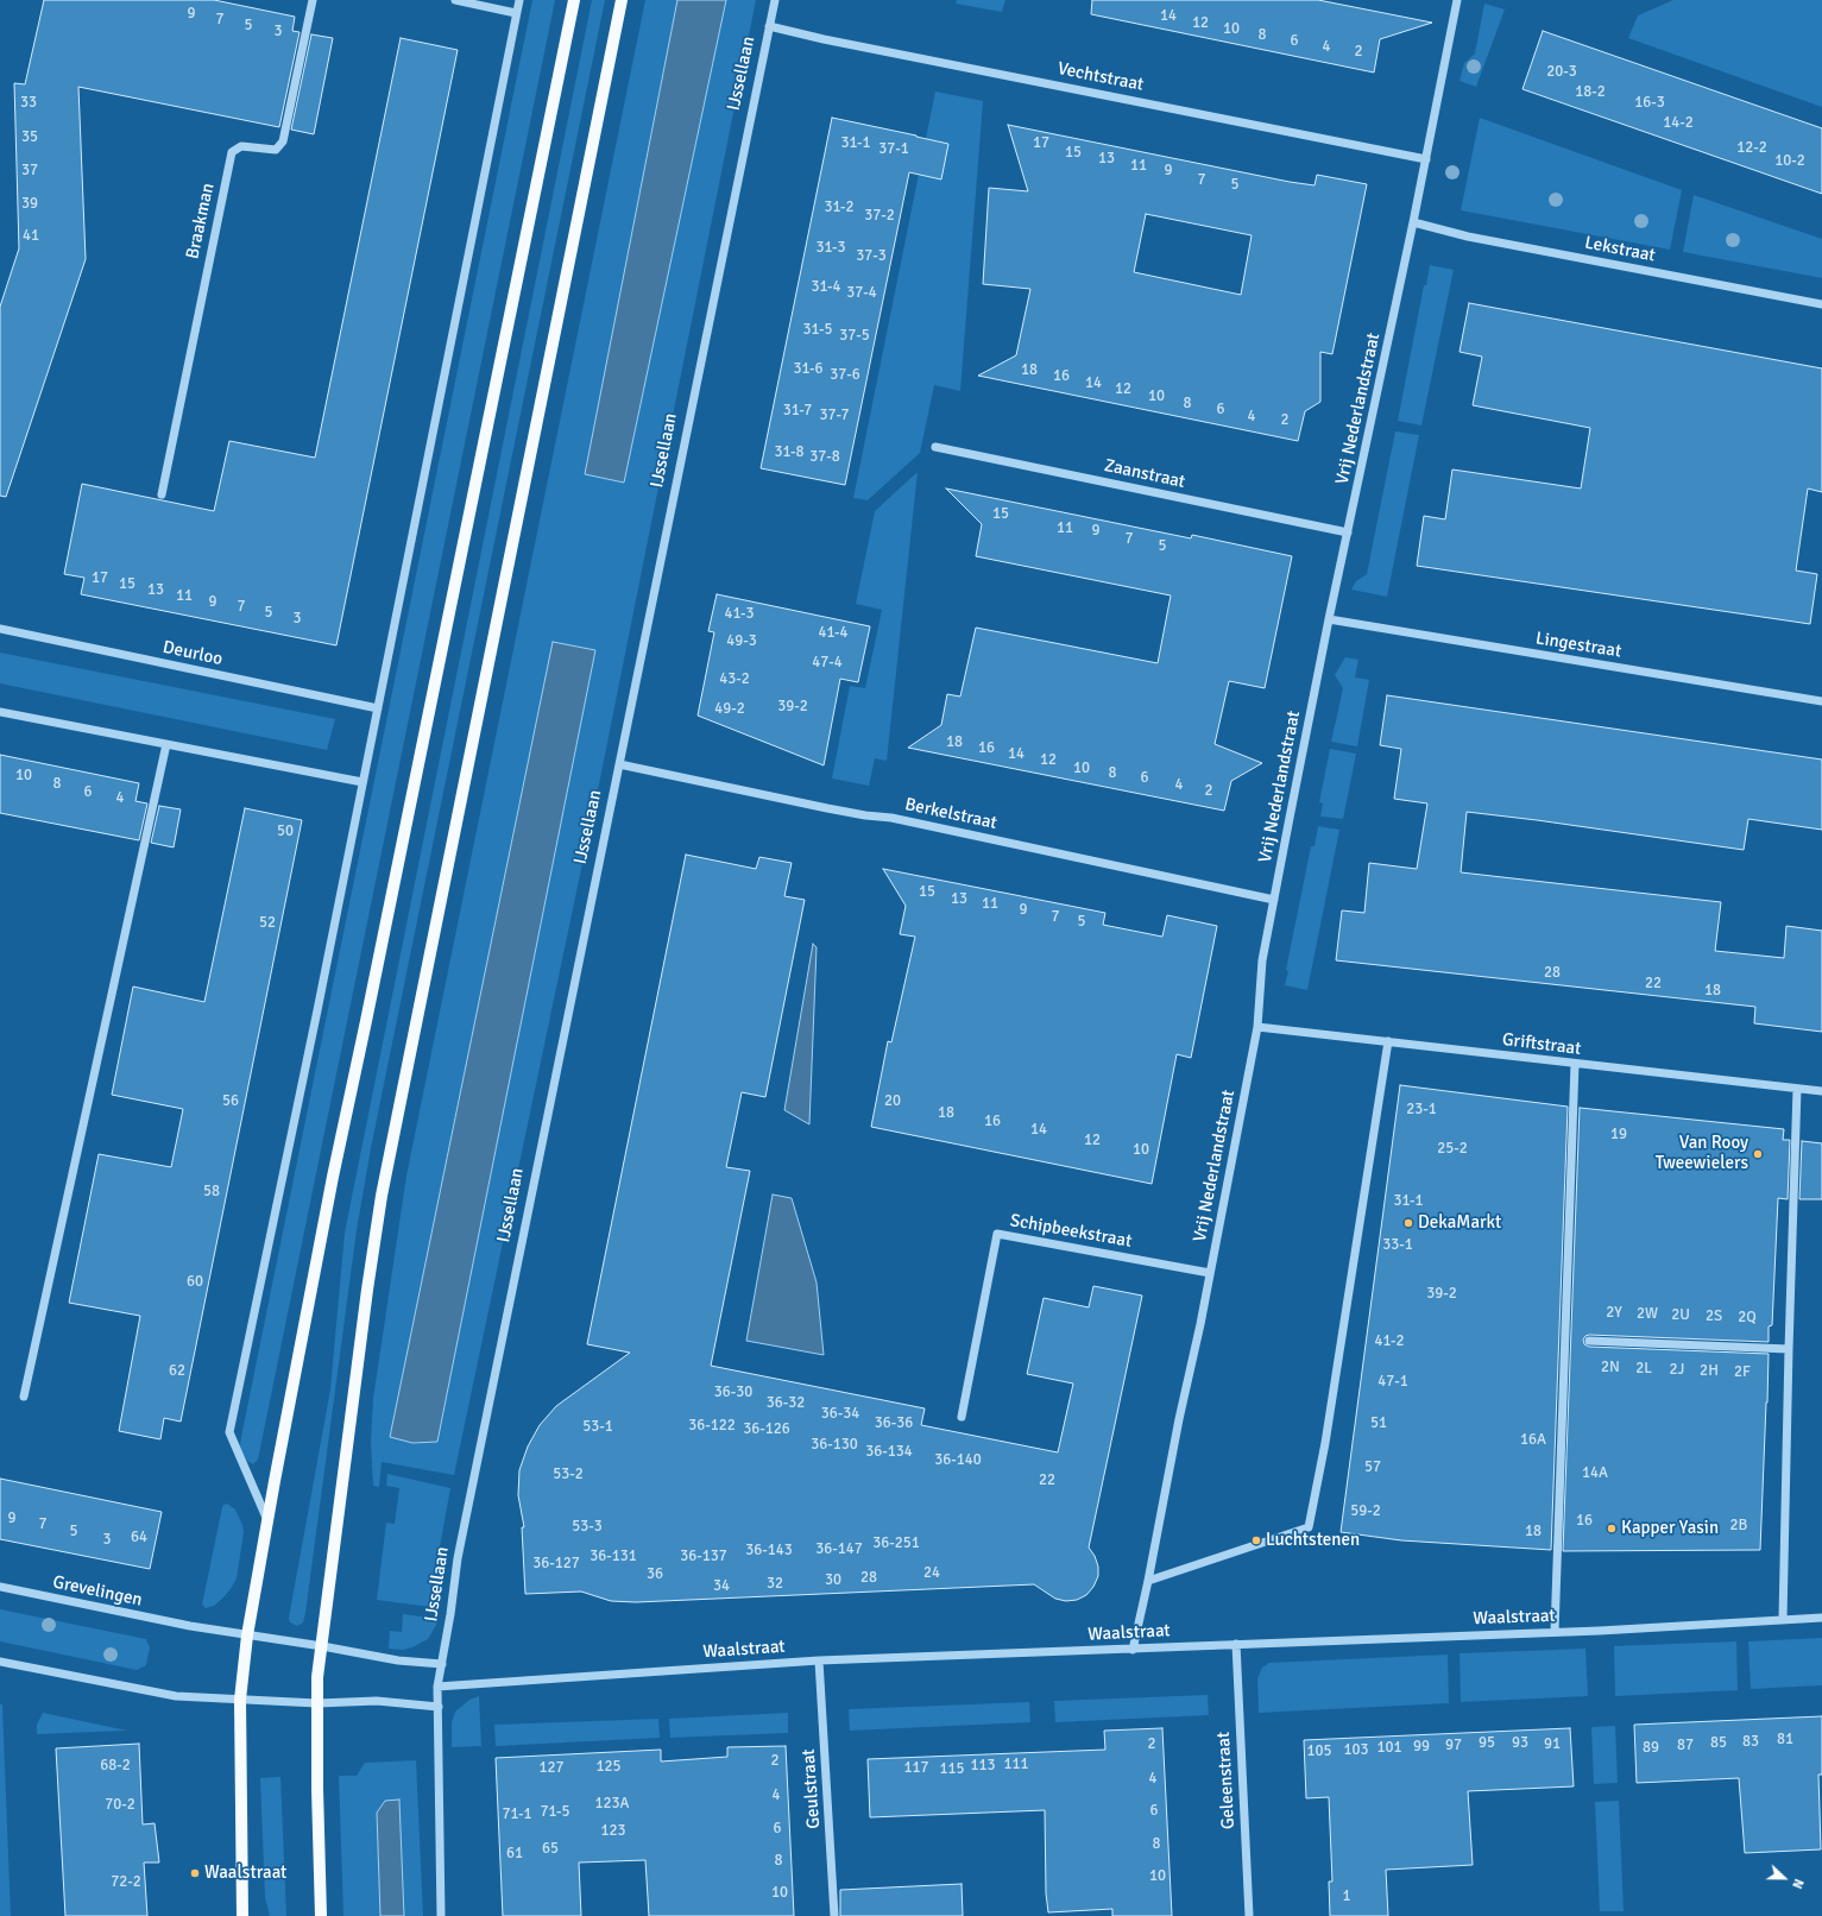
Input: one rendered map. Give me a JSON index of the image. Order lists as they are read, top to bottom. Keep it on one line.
{"streets":{"street":["IJssellaan","Vechtstraat","Braakman","Lekstraat","Vrij Nederlandstraat","Zaanstraat","Lingestraat","Deurloo","Berkelstraat","Griftstraat","Schipbeekstraat","Grevelingen","Waalstraat","Geleenstraat","Geulstraat"]},"crossings":[["IJssellaan","Vechtstraat"],["IJssellaan","Berkelstraat"],["IJssellaan","Waalstraat"],["Vechtstraat","Vrij Nederlandstraat"],["Lekstraat","Vrij Nederlandstraat"],["Vrij Nederlandstraat","Zaanstraat"],["Vrij Nederlandstraat","Lingestraat"],["Vrij Nederlandstraat","Berkelstraat"],["Vrij Nederlandstraat","Griftstraat"],["Vrij Nederlandstraat","Schipbeekstraat"],["Vrij Nederlandstraat","Waalstraat"],["Waalstraat","Geleenstraat"],["Waalstraat","Geulstraat"]],"places":["Van Rooy Tweewielers","DekaMarkt","Kapper Yasin","Luchtstenen","Waalstraat"],"house_numbers":["9","14","7","12","5","10","3","8","6","4","2","20-3","18-2","33","16-3","14-2","35","31-1","17","12-2","37-1","15","13","10-2","11","37","9","7","5","39","31-2","37-2","41","31-3","37-3","31-4","37-4","31-5","37-5","31-6","18","37-6","16","14","12","10","8","6","31-7","37-7","4","2","31-8","37-8","15","11","9","7","5","17","15","13","11","9","7","5","41-3","3","41-4","49-3","47-4","43-2","39-2","49-2","18","16","14","12","10","8","10","6","8","4","2","6","4","50","15","13","11","9","7","5","52","28","22","18","56","20","23-1","18","16","14","19","12","25-2","10","58","31-1","33-1","60","39-2","2Y","2W","2U","2S","2Q","41-2","2N","2L","2J","62","2H","2F","47-1","36-30","36-32","36-34","36-36","51","36-122","53-1","36-126","16A","36-130","36-134","36-140","57","14A","53-2","22","59-2","9","16","7","2B","53-3","5","18","64","3","36-251","36-147","36-143","36-131","36-137","36-127","24","36","28","30","32","34","81","83","95","93","85","2","91","97","87","99","101","89","103","105","2","111","68-2","113","125","127","117","115","4","4","123A","70-2","6","71-5","71-1","6","123","8","65","61","8","10","72-2","10","1"],"north":"right"}
